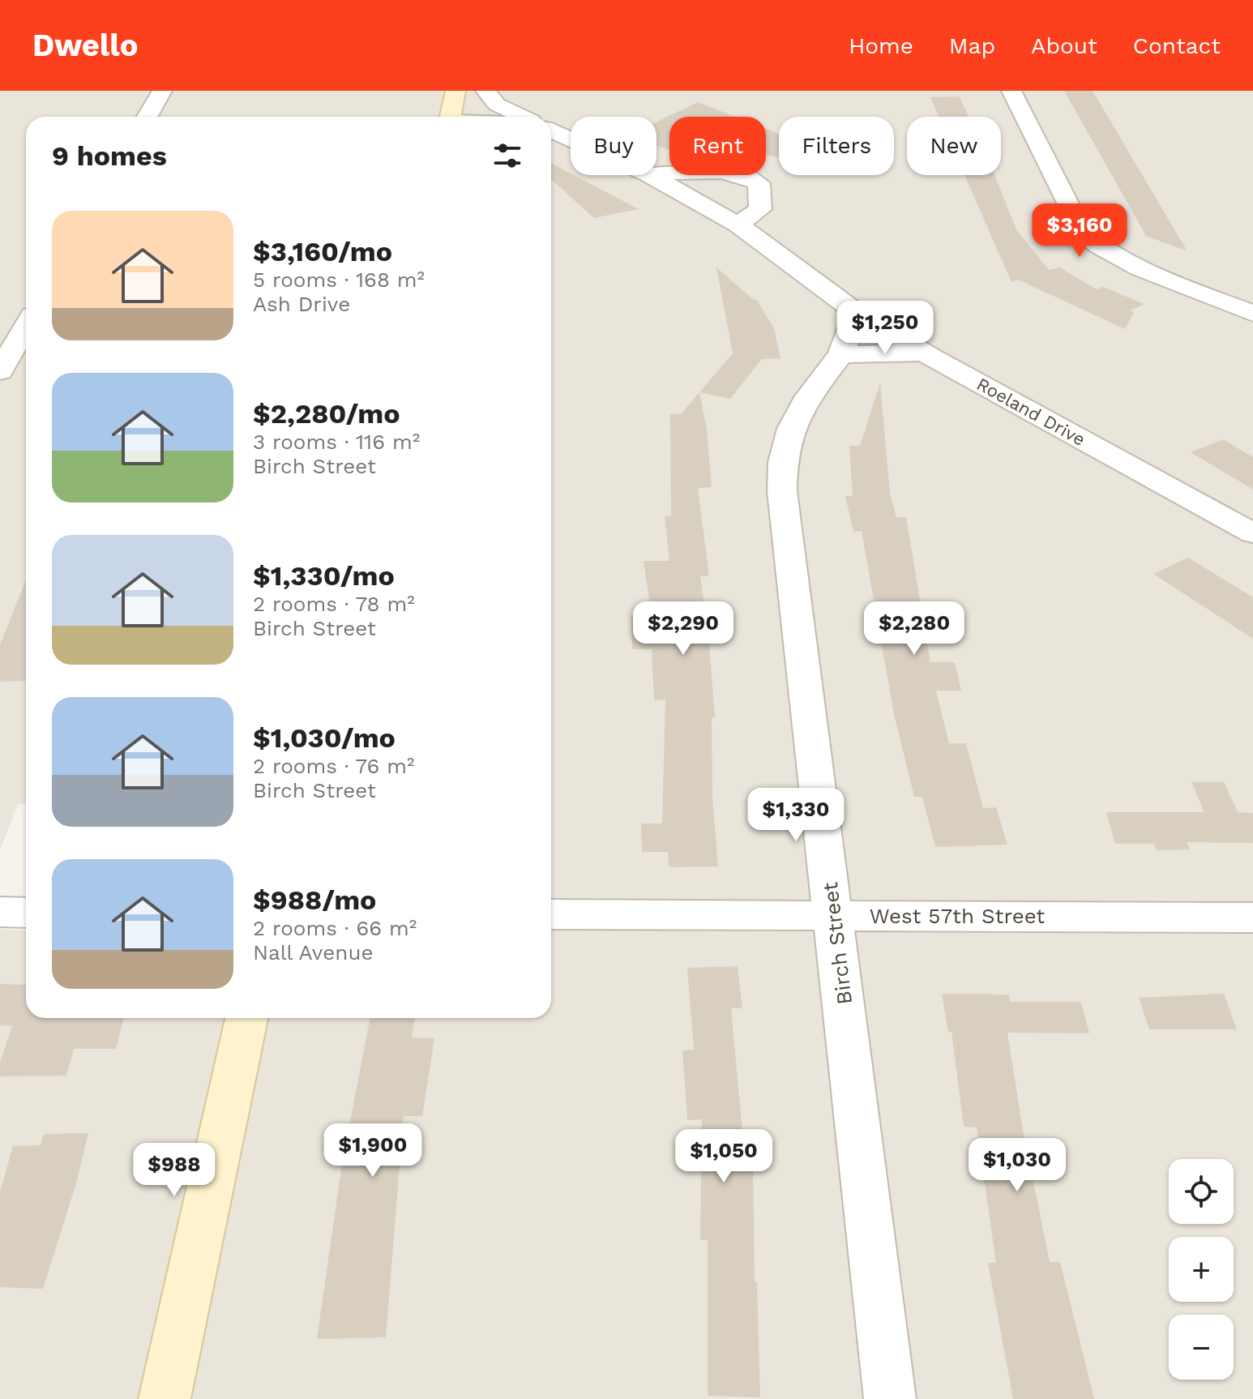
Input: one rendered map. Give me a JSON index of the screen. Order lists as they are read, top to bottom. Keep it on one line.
{"streets":{"street":["Roeland Drive","West 57th Street","Birch Street"]},"crossings":[["Roeland Drive","Birch Street"],["West 57th Street","Birch Street"]],"page":{"header":"Dwello","nav":["Home","Map","About","Contact"],"chip":["Buy","Rent","Filters","New"],"heading":"9 homes","list":[{"name":"$3,160/mo","note":"5 rooms · 168 m² · Ash Drive"},{"name":"$2,280/mo","note":"3 rooms · 116 m² · Birch Street"},{"name":"$1,330/mo","note":"2 rooms · 78 m² · Birch Street"},{"name":"$1,030/mo","note":"2 rooms · 76 m² · Birch Street"},{"name":"$988/mo","note":"2 rooms · 66 m² · Nall Avenue"}],"price":["$3,160","$1,250","$2,290","$2,280","$1,330","$1,900","$1,050","$1,030","$988"],"map_buttons":["+","−"]}}
